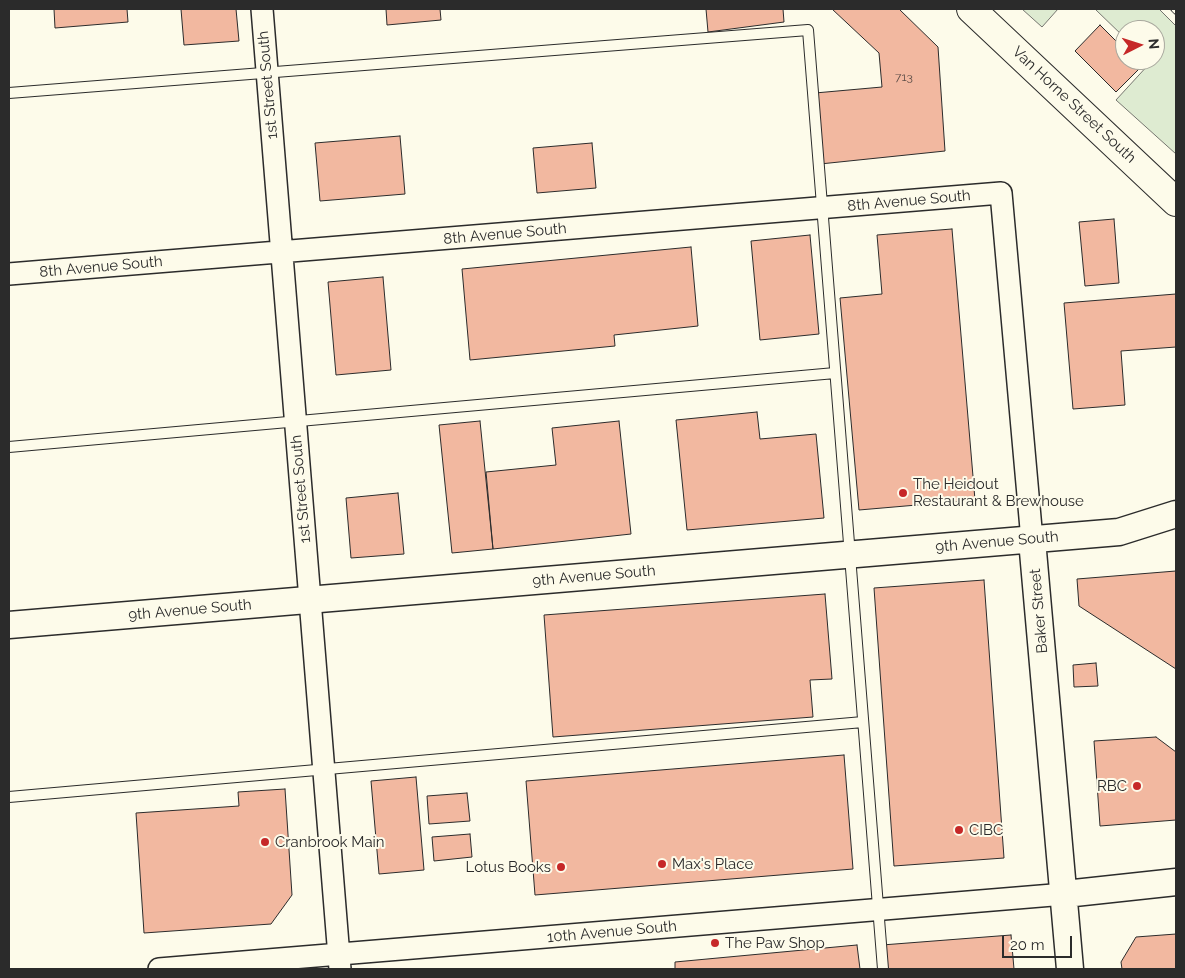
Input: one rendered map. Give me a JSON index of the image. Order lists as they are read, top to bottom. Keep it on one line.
{"streets":{"highway":["Van Horne Street South"],"street":["1st Street South","8th Avenue South","9th Avenue South","Baker Street","10th Avenue South"]},"crossings":[["1st Street South","8th Avenue South"],["1st Street South","9th Avenue South"],["1st Street South","10th Avenue South"],["8th Avenue South","Baker Street"],["9th Avenue South","Baker Street"],["Baker Street","10th Avenue South"]],"places":["The Heidout Restaurant & Brewhouse","RBC","CIBC","Cranbrook Main","Max's Place","Lotus Books","The Paw Shop"],"house_numbers":["713"],"scale_bar":"20 m","north":"right"}
